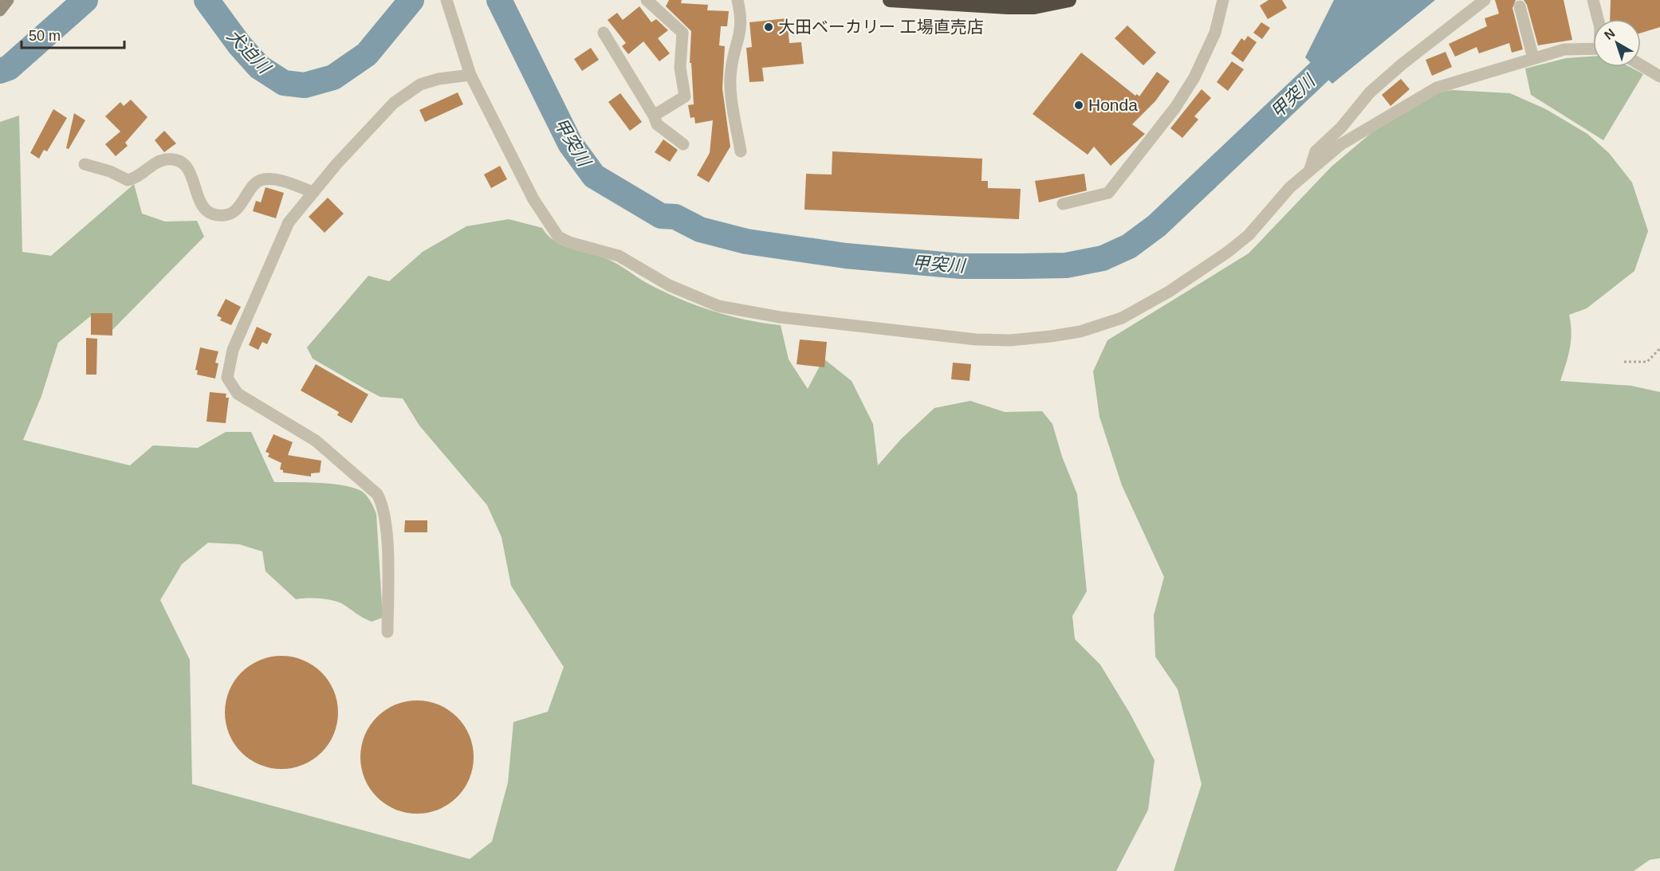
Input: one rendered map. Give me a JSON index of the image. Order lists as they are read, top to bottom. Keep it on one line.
{"water":["犬迫川","甲突川"],"places":["大田ベーカリー 工場直売店","Honda"],"scale_bar":"50 m","north":"top left"}
